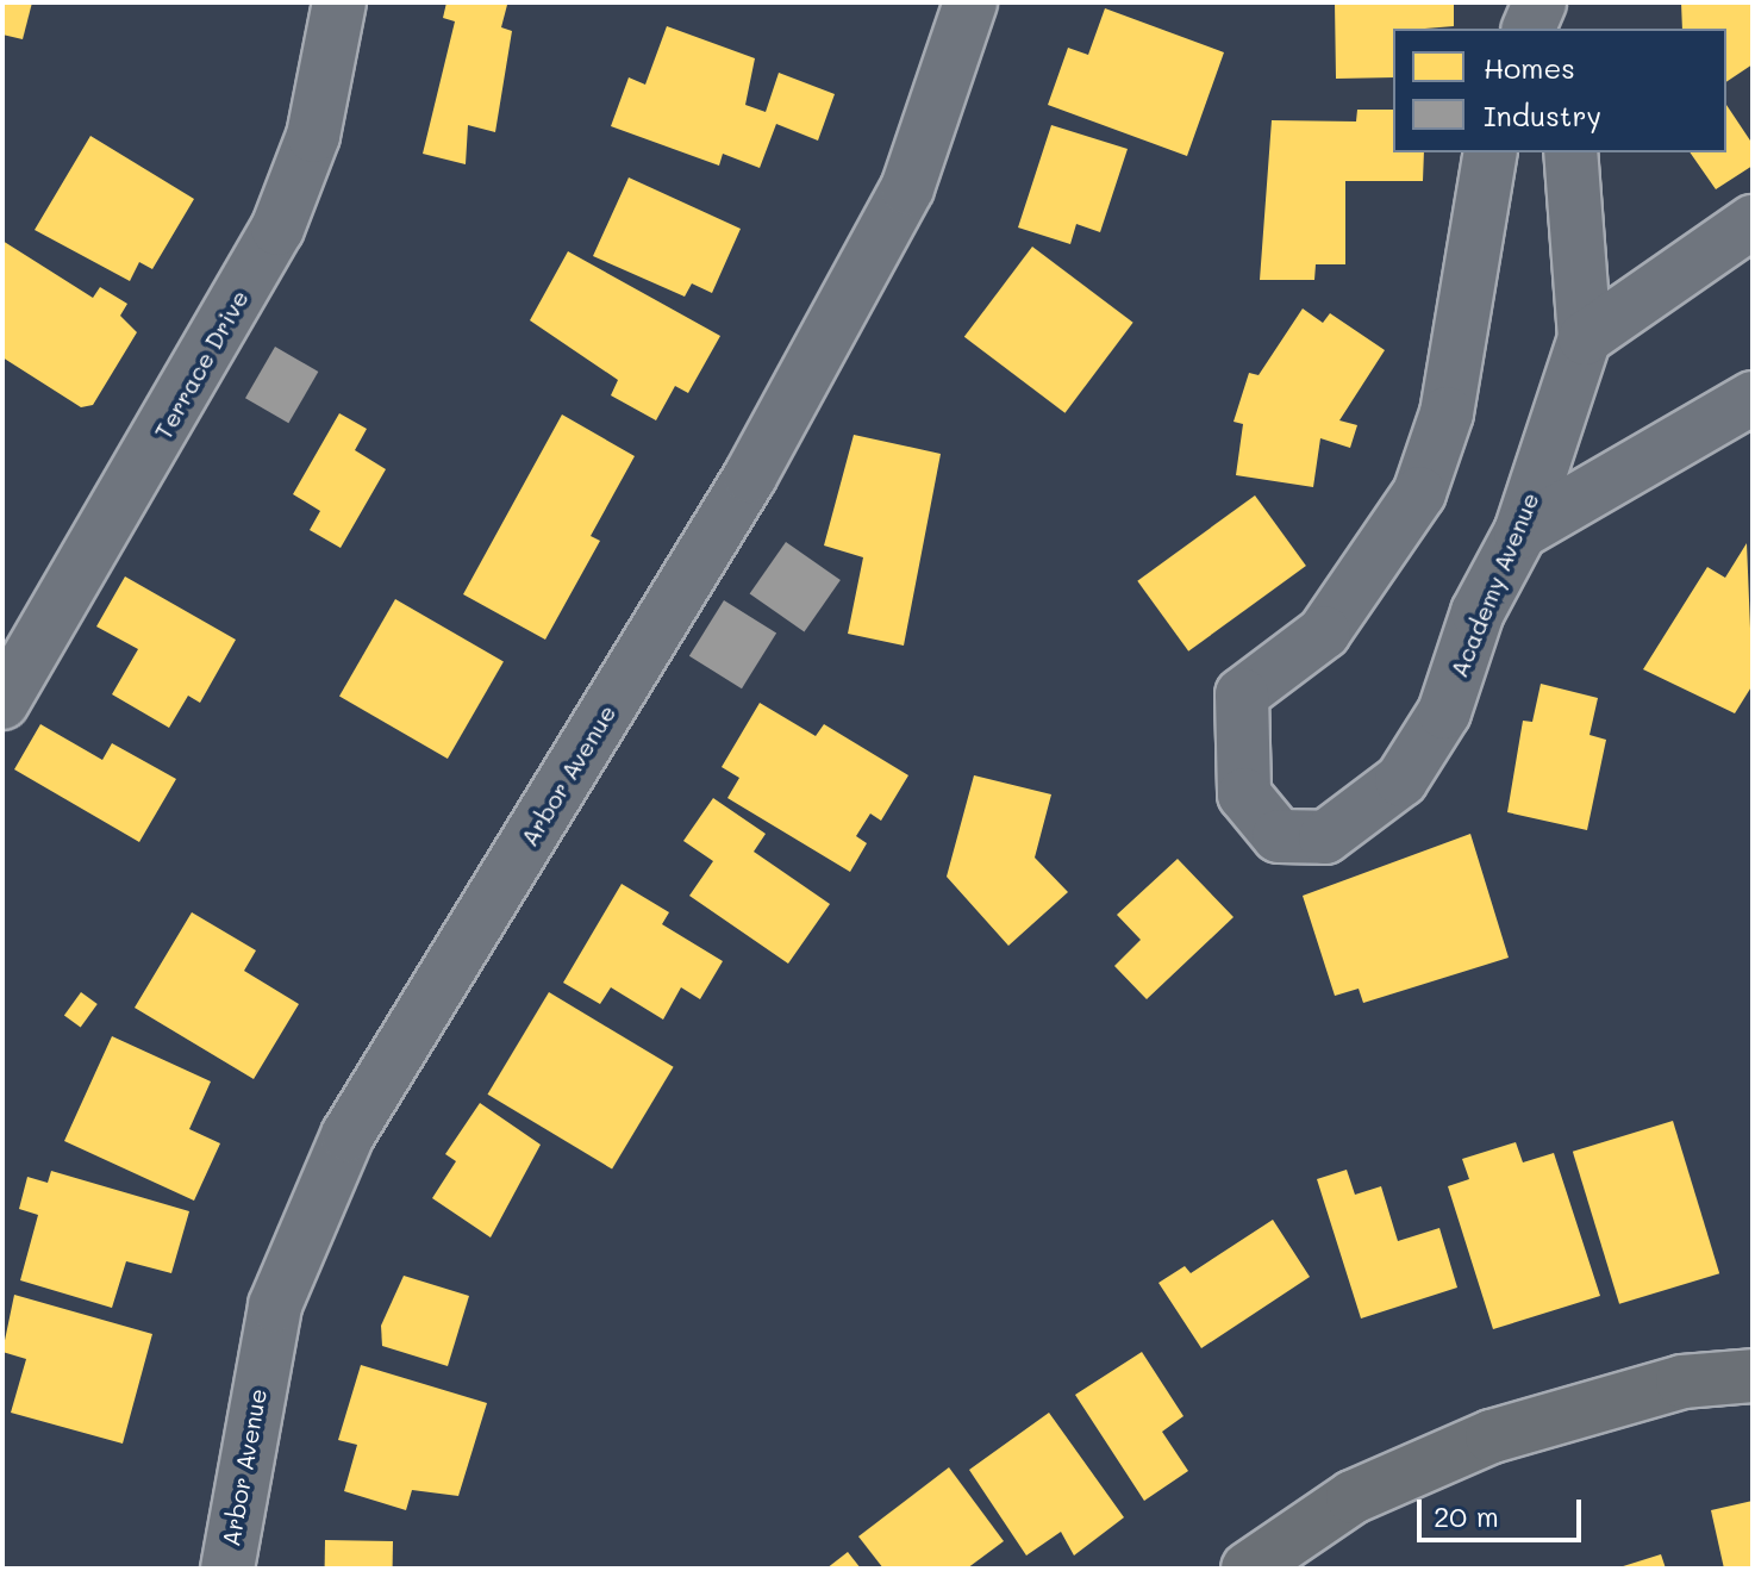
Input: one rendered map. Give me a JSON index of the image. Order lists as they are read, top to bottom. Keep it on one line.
{"streets":{"street":["Terrace Drive","Academy Avenue","Arbor Avenue"]},"legend":["Homes","Industry"],"scale_bar":"20 m"}
